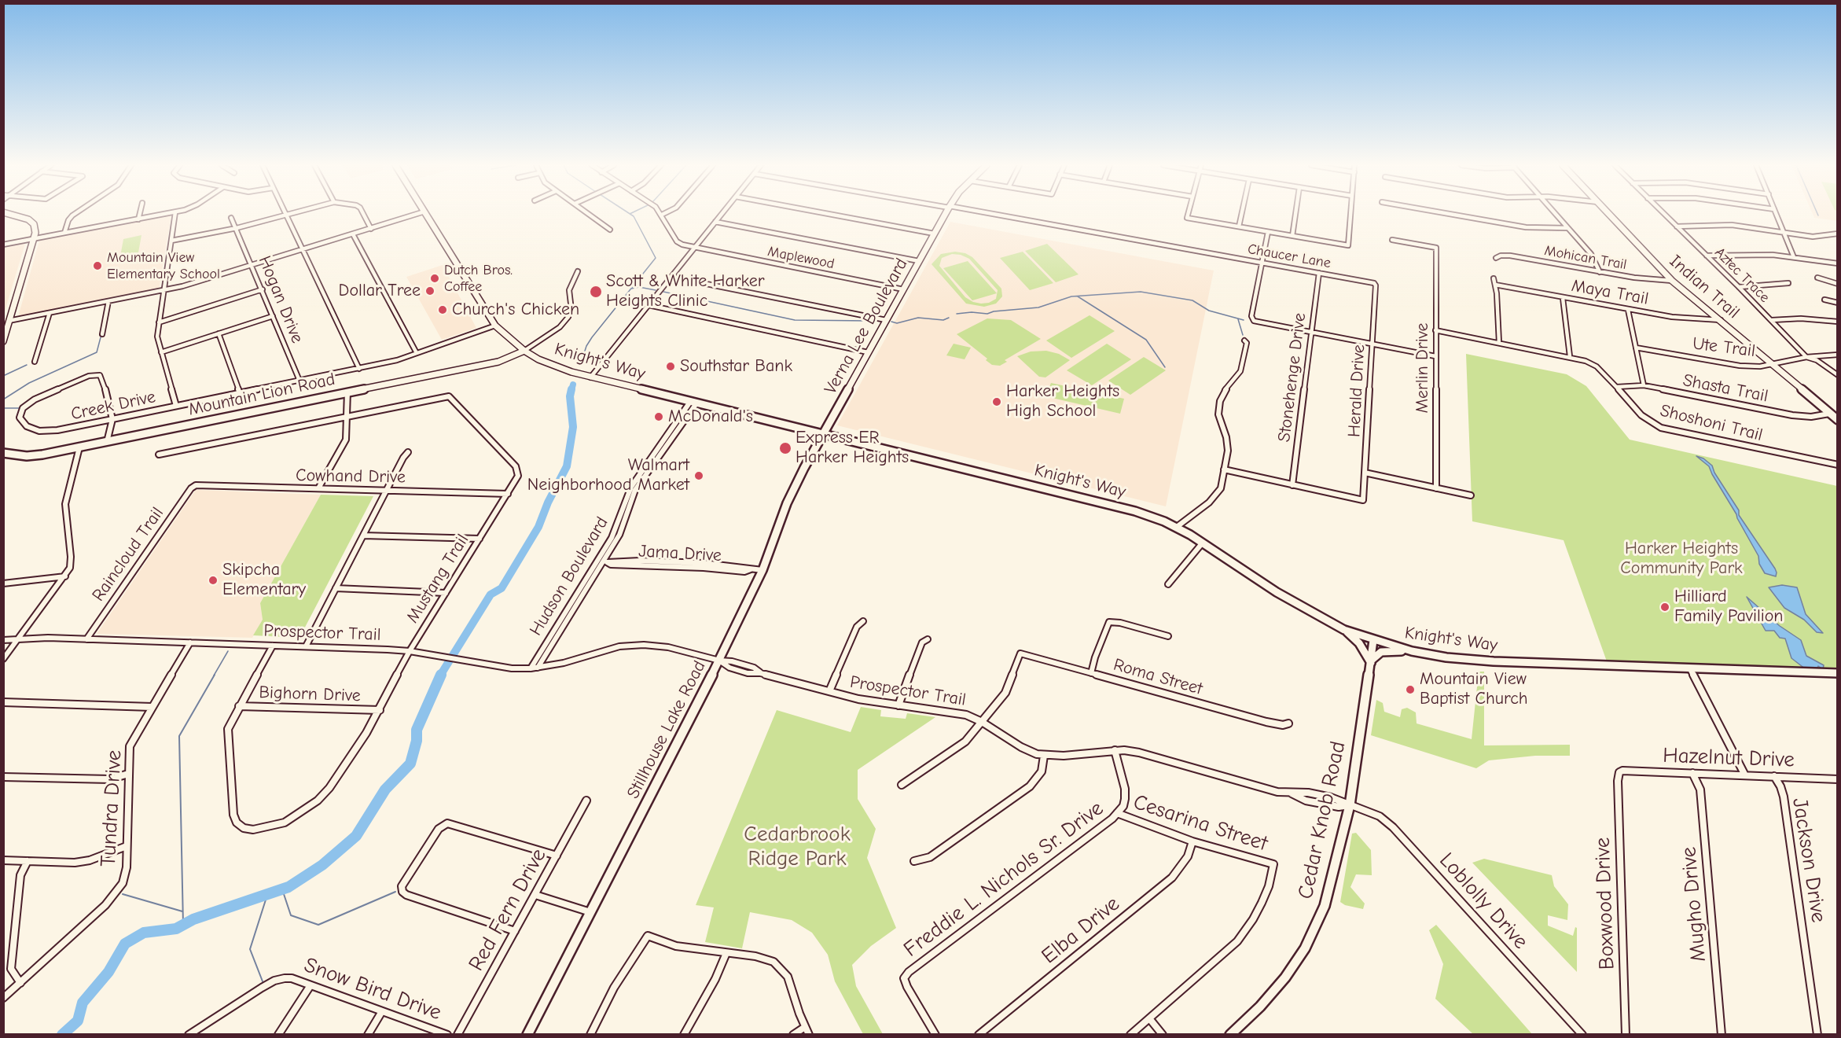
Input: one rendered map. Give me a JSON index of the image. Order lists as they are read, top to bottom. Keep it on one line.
{"streets":{"main road":["Indian Trail","Verna Lee Boulevard","Knight's Way","Mountain Lion Road","Stillhouse Lake Road","Cedar Knob Road"],"street":["Chaucer Lane","Maplewood","Mohican Trail","Aztec Trace","Maya Trail","Hogan Drive","Ute Trail","Merlin Drive","Stonehenge Drive","Shasta Trail","Herald Drive","Creek Drive","Shoshoni Trail","Cowhand Drive","Jama Drive","Raincloud Trail","Hudson Boulevard","Mustang Trail","Prospector Trail","Roma Street","Bighorn Drive","Hazelnut Drive","Tundra Drive","Cesarina Street","Jackson Drive","Freddie L. Nichols Sr. Drive","Loblolly Drive","Boxwood Drive","Mugho Drive","Red Fern Drive","Elba Drive","Snow Bird Drive"]},"crossings":[["Chaucer Lane","Stonehenge Drive"],["Chaucer Lane","Herald Drive"],["Maplewood","Verna Lee Boulevard"],["Mohican Trail","Indian Trail"],["Aztec Trace","Ute Trail"],["Indian Trail","Maya Trail"],["Indian Trail","Ute Trail"],["Indian Trail","Shasta Trail"],["Hogan Drive","Creek Drive"],["Verna Lee Boulevard","Knight's Way"],["Verna Lee Boulevard","Stillhouse Lake Road"],["Knight's Way","Mountain Lion Road"],["Knight's Way","Creek Drive"],["Knight's Way","Hudson Boulevard"],["Knight's Way","Stillhouse Lake Road"],["Knight's Way","Cedar Knob Road"],["Merlin Drive","Shoshoni Trail"],["Stonehenge Drive","Herald Drive"],["Shasta Trail","Shoshoni Trail"],["Cowhand Drive","Raincloud Trail"],["Cowhand Drive","Mustang Trail"],["Jama Drive","Hudson Boulevard"],["Jama Drive","Stillhouse Lake Road"],["Raincloud Trail","Prospector Trail"],["Hudson Boulevard","Prospector Trail"],["Mustang Trail","Prospector Trail"],["Mustang Trail","Bighorn Drive"],["Prospector Trail","Roma Street"],["Prospector Trail","Stillhouse Lake Road"],["Prospector Trail","Tundra Drive"],["Prospector Trail","Cedar Knob Road"],["Prospector Trail","Freddie L. Nichols Sr. Drive"],["Prospector Trail","Loblolly Drive"],["Hazelnut Drive","Jackson Drive"],["Hazelnut Drive","Boxwood Drive"],["Hazelnut Drive","Mugho Drive"],["Cedar Knob Road","Loblolly Drive"],["Cesarina Street","Freddie L. Nichols Sr. Drive"],["Cesarina Street","Elba Drive"]],"parks":["Harker Heights Community Park","Cedarbrook Ridge Park"],"places":["Mountain View Elementary School","Dutch Bros. Coffee","Dollar Tree","Scott & White Harker Heights Clinic","Church's Chicken","Southstar Bank","Harker Heights High School","McDonald's","Express ER Harker Heights","Walmart Neighborhood Market","Skipcha Elementary","Hilliard Family Pavilion","Mountain View Baptist Church"]}
